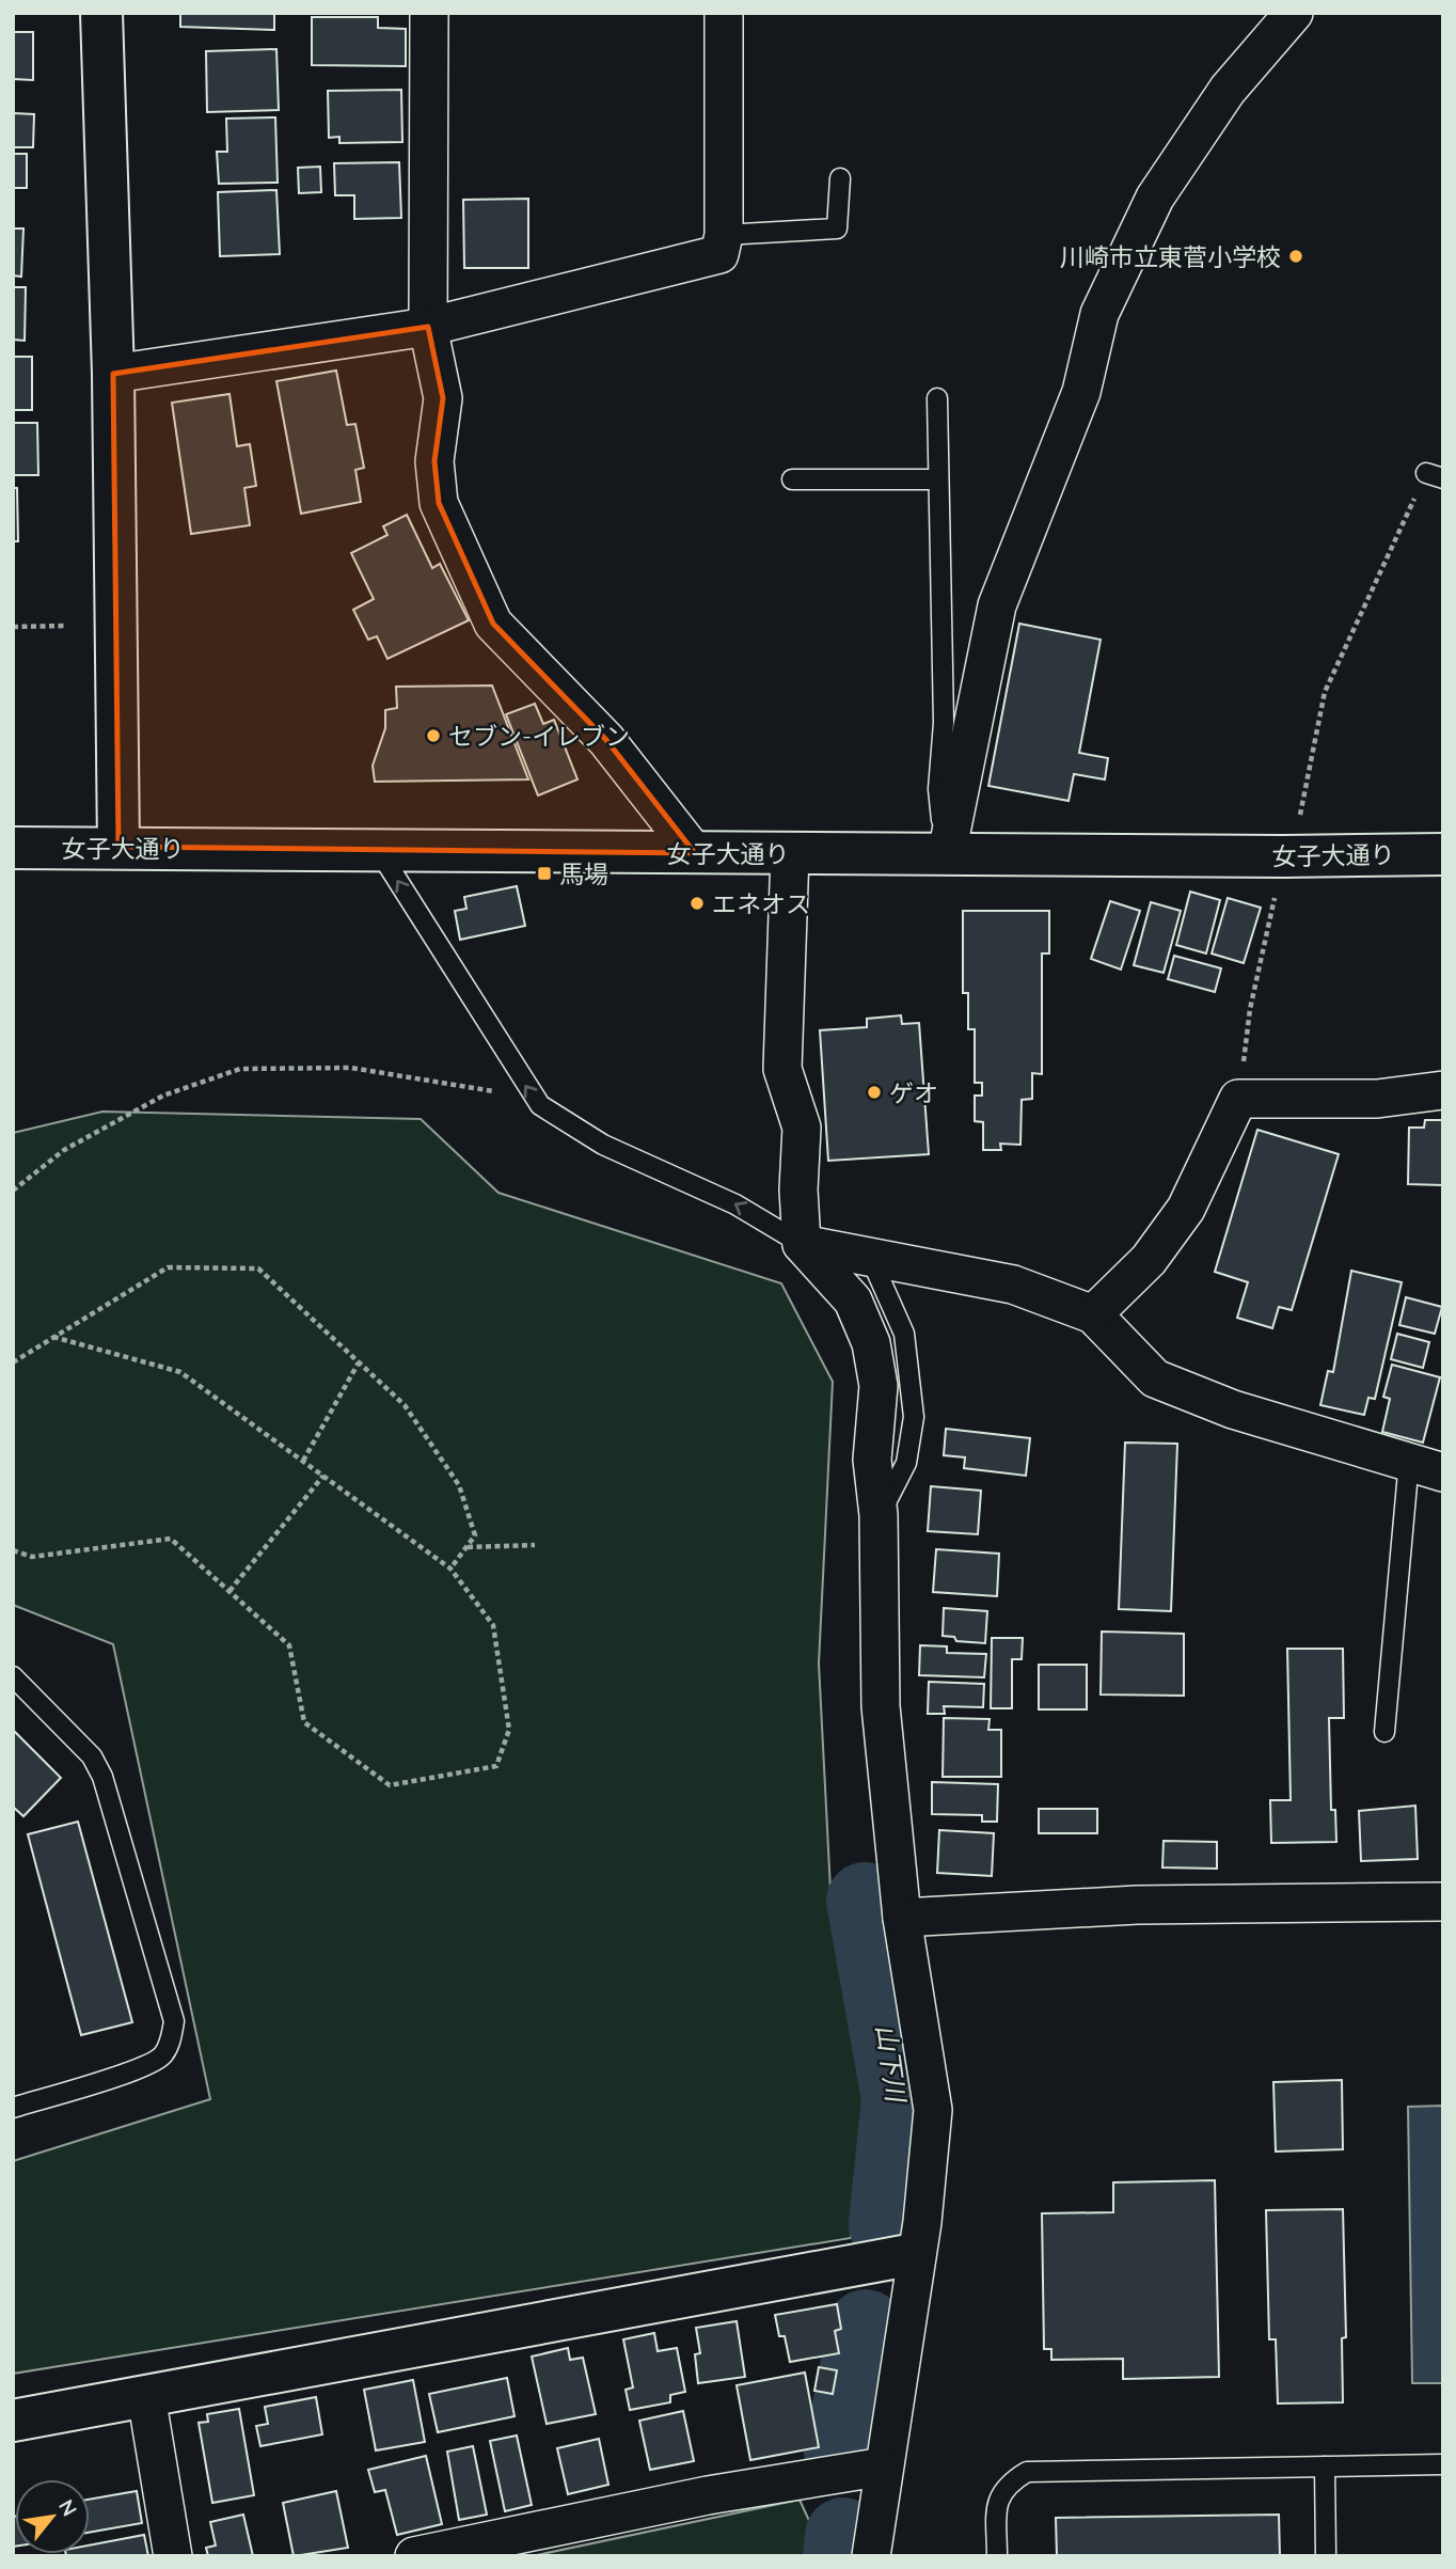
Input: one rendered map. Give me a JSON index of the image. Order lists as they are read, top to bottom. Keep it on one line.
{"streets":{"street":["女子大通り"]},"water":["山下川"],"places":{"other":["川崎市立東菅小学校","セブン-イレブン","エネオス","ゲオ"],"transit":["馬場"]},"north":"top right"}
